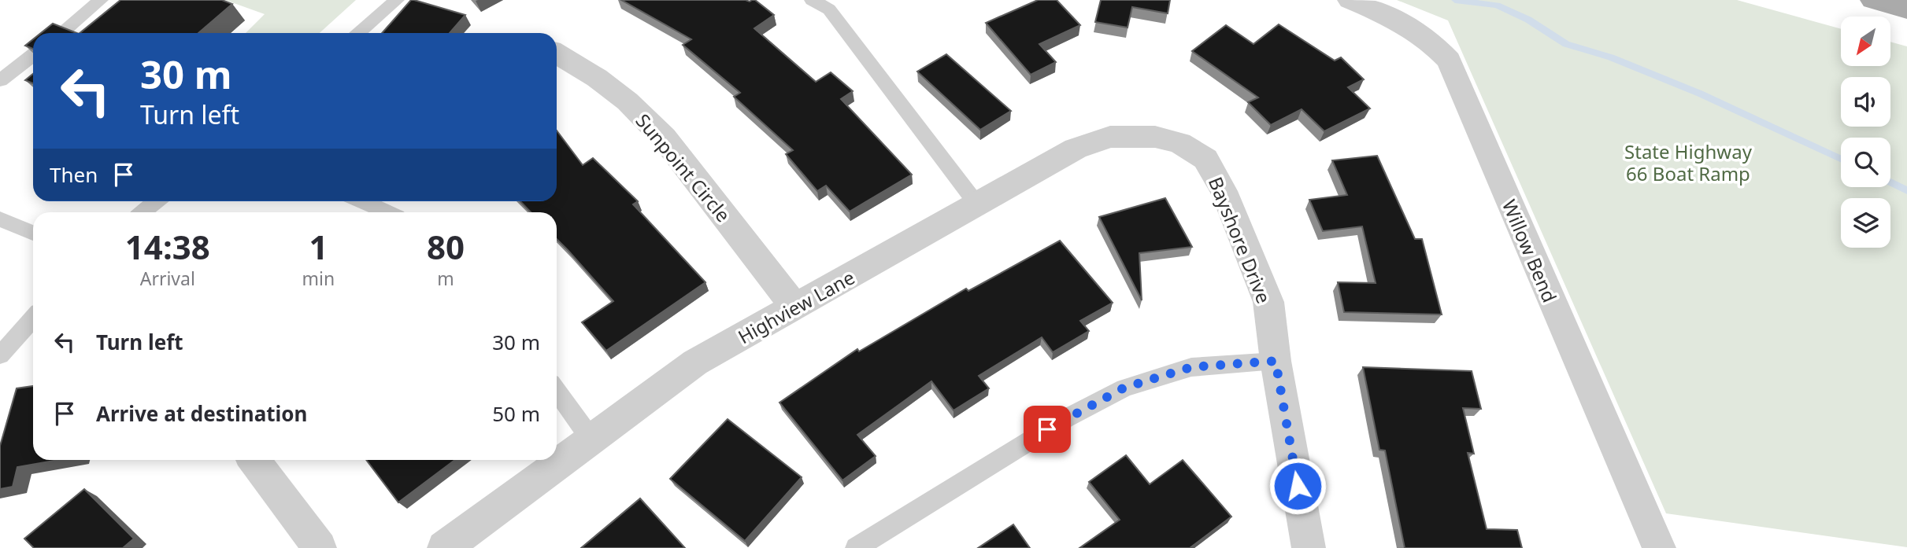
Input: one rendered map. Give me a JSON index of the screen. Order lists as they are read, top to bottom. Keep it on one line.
{"streets":{"street":["Sunpoint Circle","Bayshore Drive","Willow Bend","Highview Lane"]},"crossings":[["Sunpoint Circle","Highview Lane"],["Bayshore Drive","Highview Lane"]],"parks":["State Highway 66 Boat Ramp"],"north":"bottom left","page":{"turn":["30 m","Turn left"],"then":"Then","eta":["14:38","Arrival","1","min","80","m"],"list":[{"name":"Turn left","value":"30 m"},{"name":"Arrive at destination","value":"50 m"}]}}
